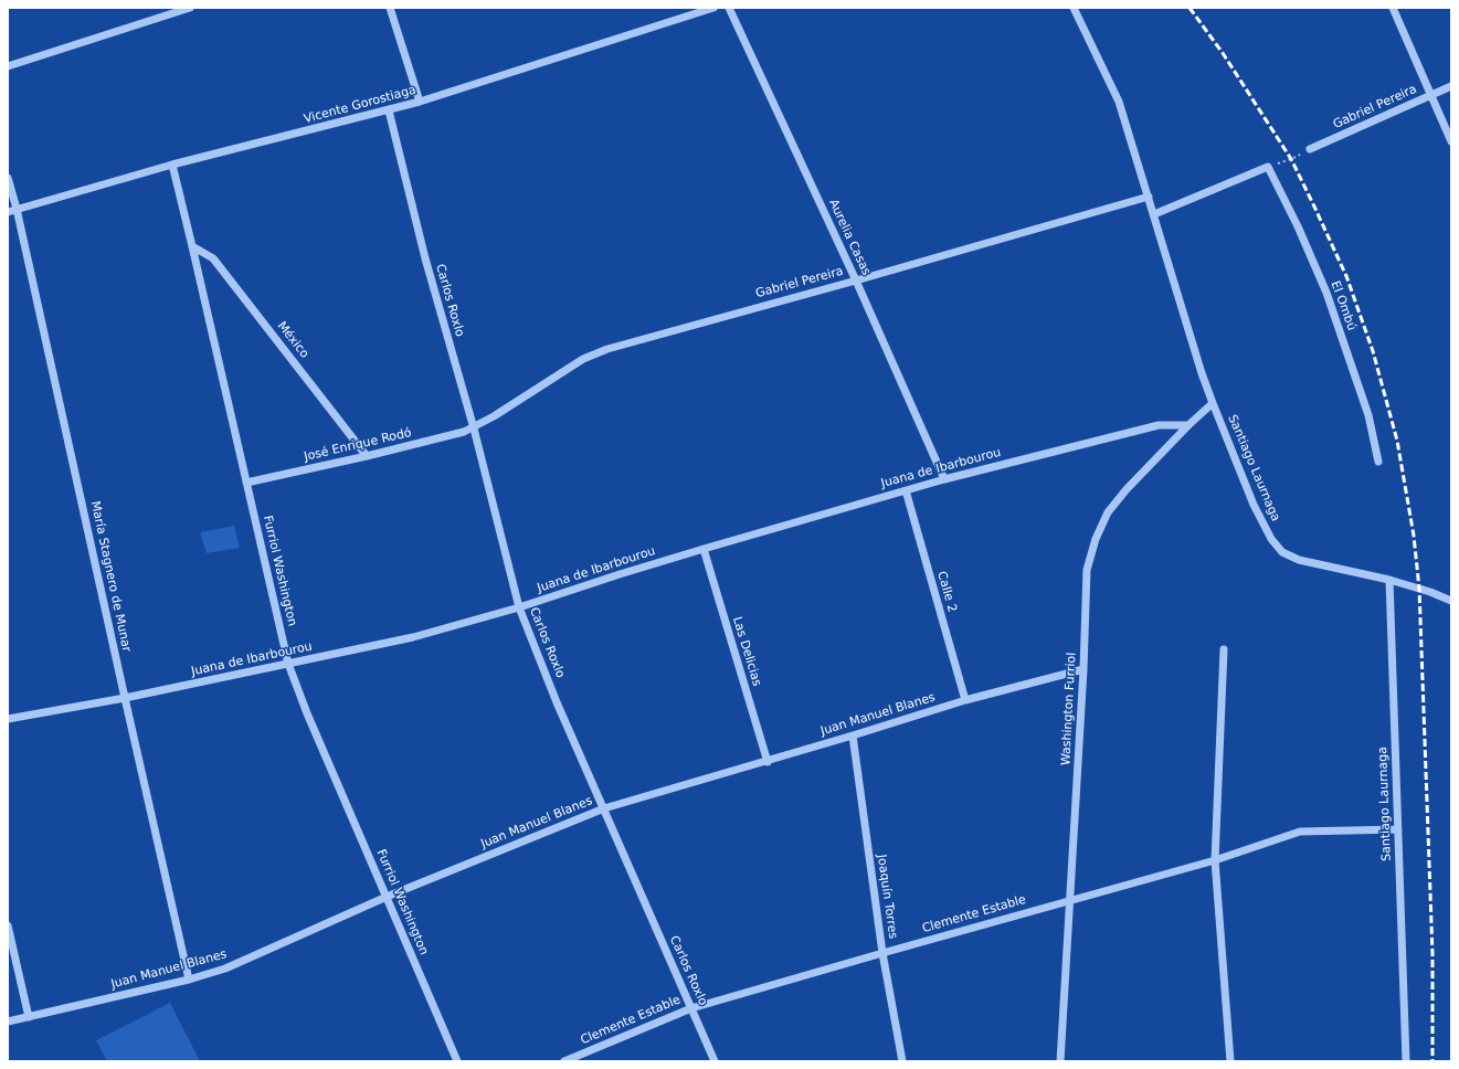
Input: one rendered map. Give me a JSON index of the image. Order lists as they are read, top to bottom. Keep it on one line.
{"streets":{"street":["Vicente Gorostiaga","Gabriel Pereira","Aurelia Casas","Carlos Roxlo","El Ombú","México","José Enrique Rodó","Juana de Ibarbourou","Santiago Laurnaga","Furriol Washington","María Stagnero de Munar","Calle 2","Las Delicias","Washington Furriol","Juan Manuel Blanes","Joaquín Torres","Clemente Estable"]},"crossings":[["Vicente Gorostiaga","Carlos Roxlo"],["Vicente Gorostiaga","Furriol Washington"],["Vicente Gorostiaga","María Stagnero de Munar"],["Gabriel Pereira","Aurelia Casas"],["Gabriel Pereira","Carlos Roxlo"],["Gabriel Pereira","José Enrique Rodó"],["Gabriel Pereira","Santiago Laurnaga"],["Aurelia Casas","Juana de Ibarbourou"],["Carlos Roxlo","José Enrique Rodó"],["Carlos Roxlo","Juana de Ibarbourou"],["Carlos Roxlo","Juan Manuel Blanes"],["Carlos Roxlo","Clemente Estable"],["México","José Enrique Rodó"],["México","Furriol Washington"],["José Enrique Rodó","Furriol Washington"],["Juana de Ibarbourou","Furriol Washington"],["Juana de Ibarbourou","María Stagnero de Munar"],["Juana de Ibarbourou","Calle 2"],["Juana de Ibarbourou","Las Delicias"],["Juana de Ibarbourou","Washington Furriol"],["Santiago Laurnaga","Washington Furriol"],["Santiago Laurnaga","Clemente Estable"],["Furriol Washington","Juan Manuel Blanes"],["María Stagnero de Munar","Juan Manuel Blanes"],["Calle 2","Juan Manuel Blanes"],["Las Delicias","Juan Manuel Blanes"],["Washington Furriol","Juan Manuel Blanes"],["Washington Furriol","Clemente Estable"],["Juan Manuel Blanes","Joaquín Torres"],["Joaquín Torres","Clemente Estable"]]}
